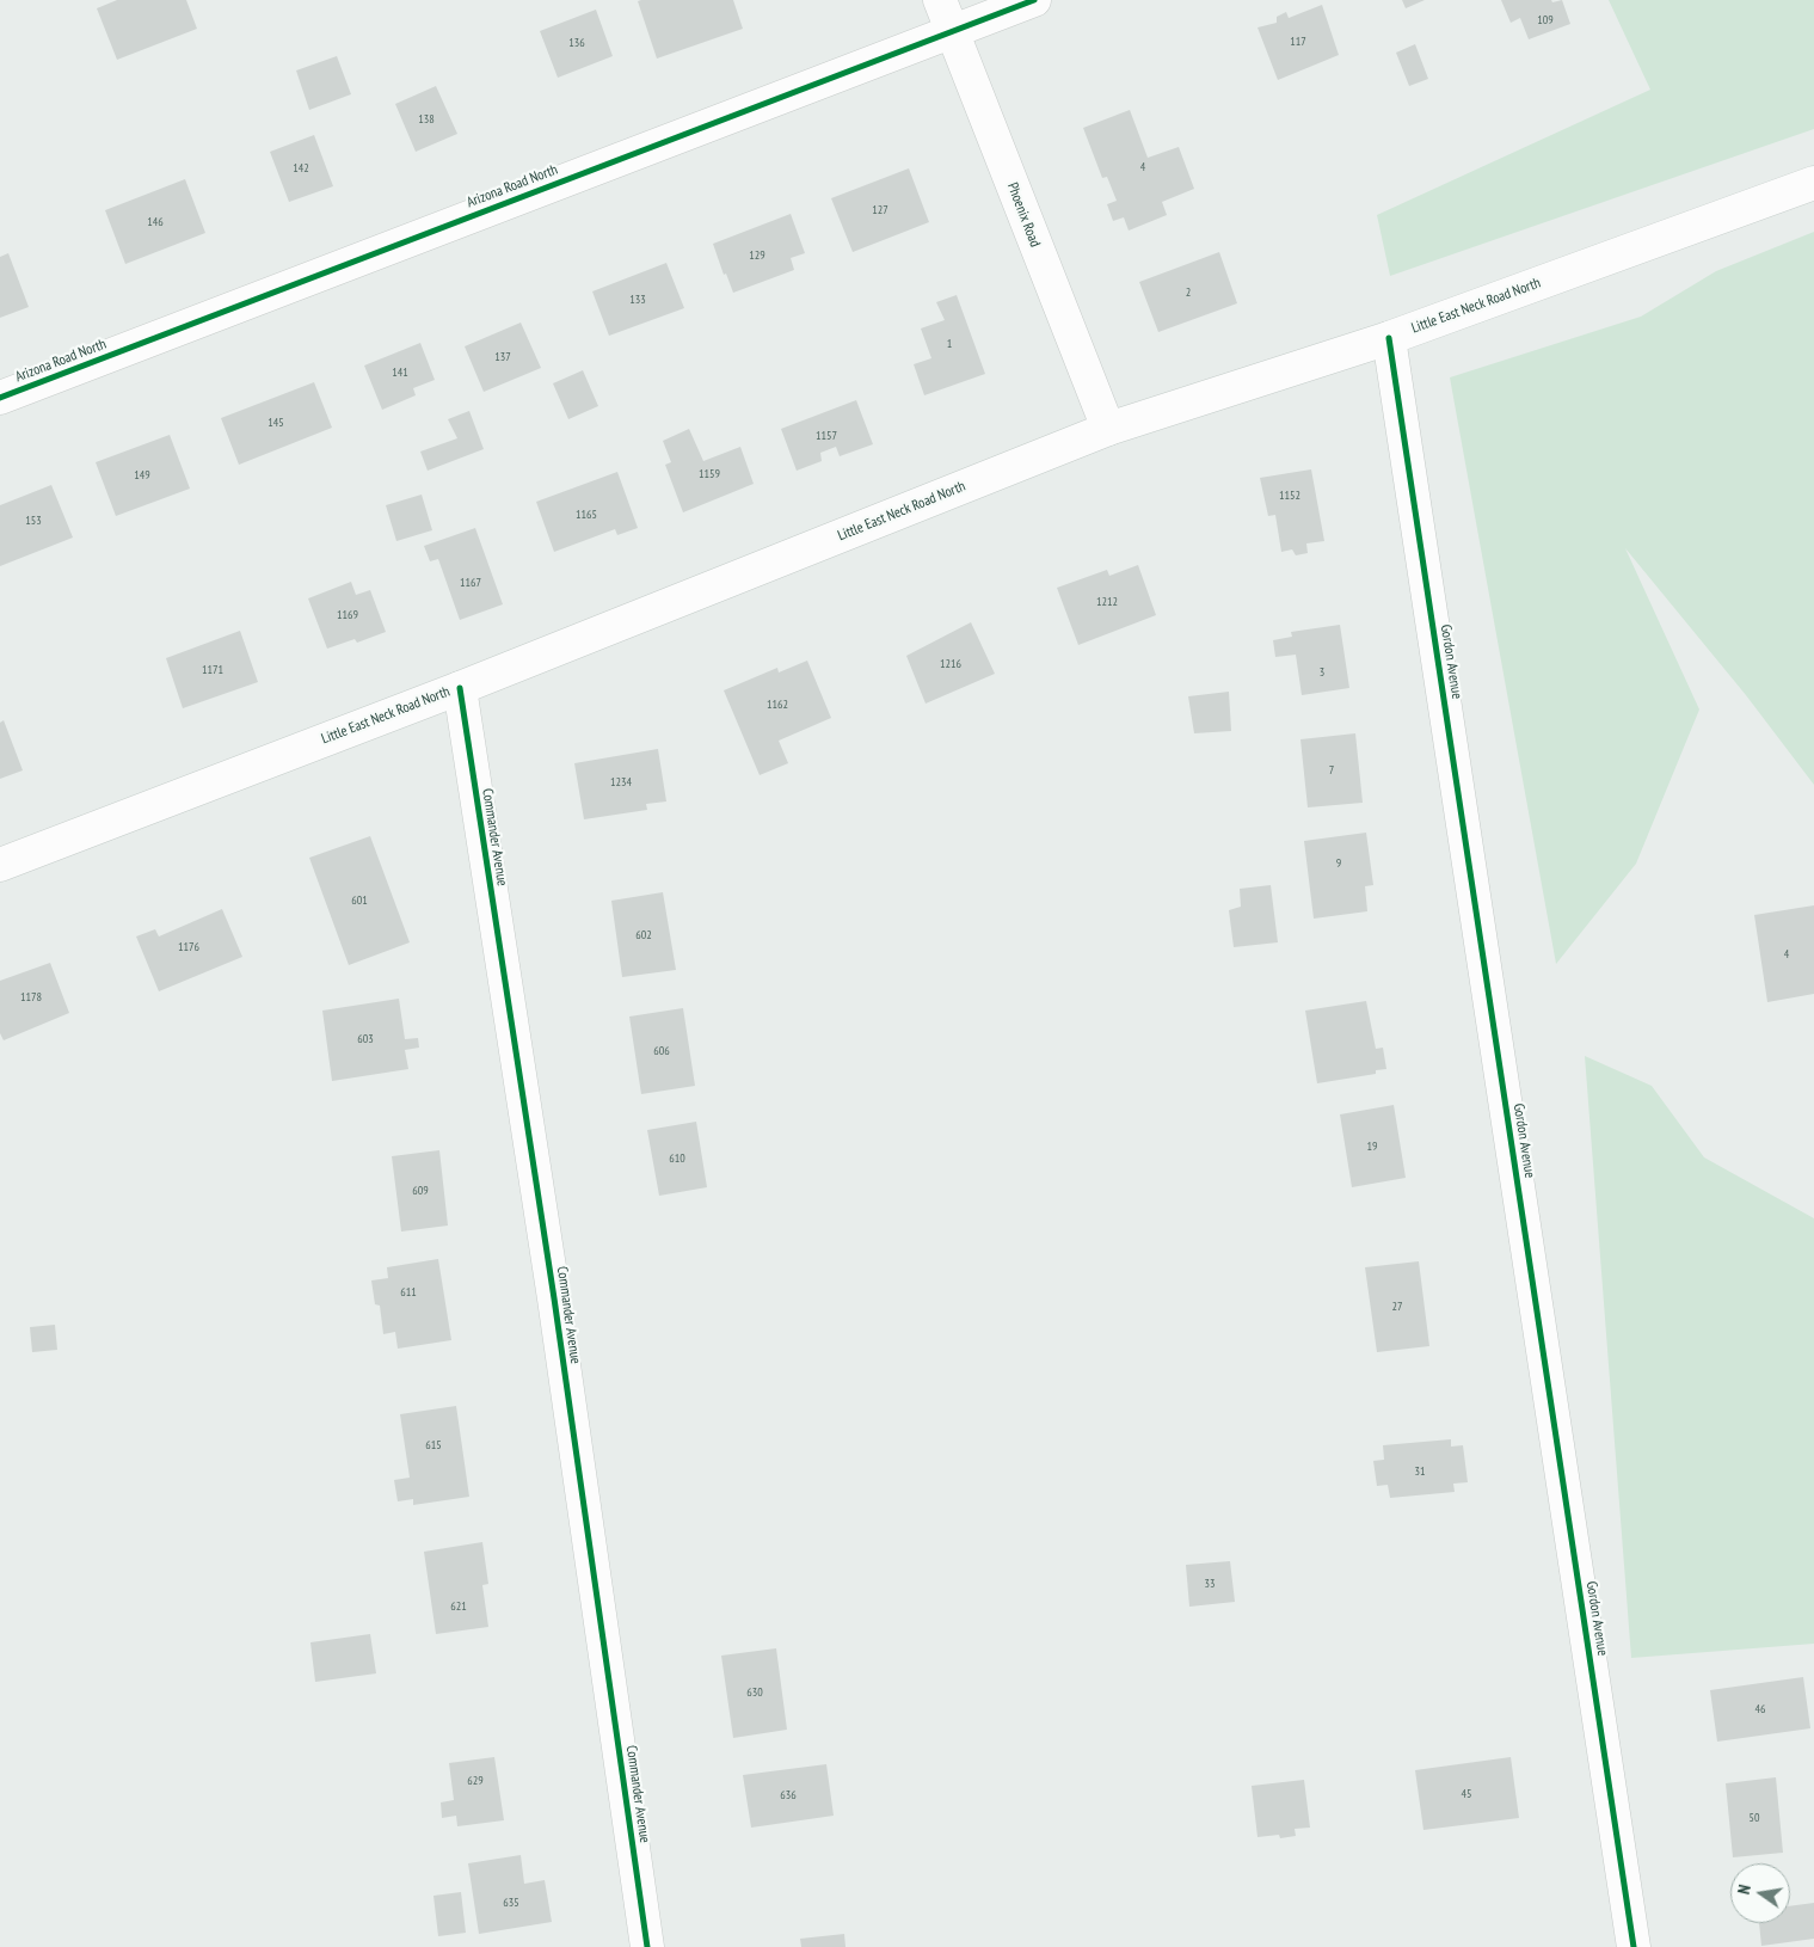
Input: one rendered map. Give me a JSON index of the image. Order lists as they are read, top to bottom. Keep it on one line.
{"streets":{"street":["Arizona Road North","Phoenix Road","Little East Neck Road North","Gordon Avenue","Commander Avenue"]},"crossings":[["Arizona Road North","Phoenix Road"],["Phoenix Road","Little East Neck Road North"],["Little East Neck Road North","Gordon Avenue"],["Little East Neck Road North","Commander Avenue"]],"house_numbers":["109","117","136","138","4","142","127","146","129","2","133","1","137","141","145","1157","1159","149","1152","1165","153","1167","1212","1169","1216","1171","3","1162","7","1234","9","601","602","1176","4","1178","603","606","19","610","609","611","27","615","31","33","621","630","46","629","45","636","50","635"],"north":"left"}
